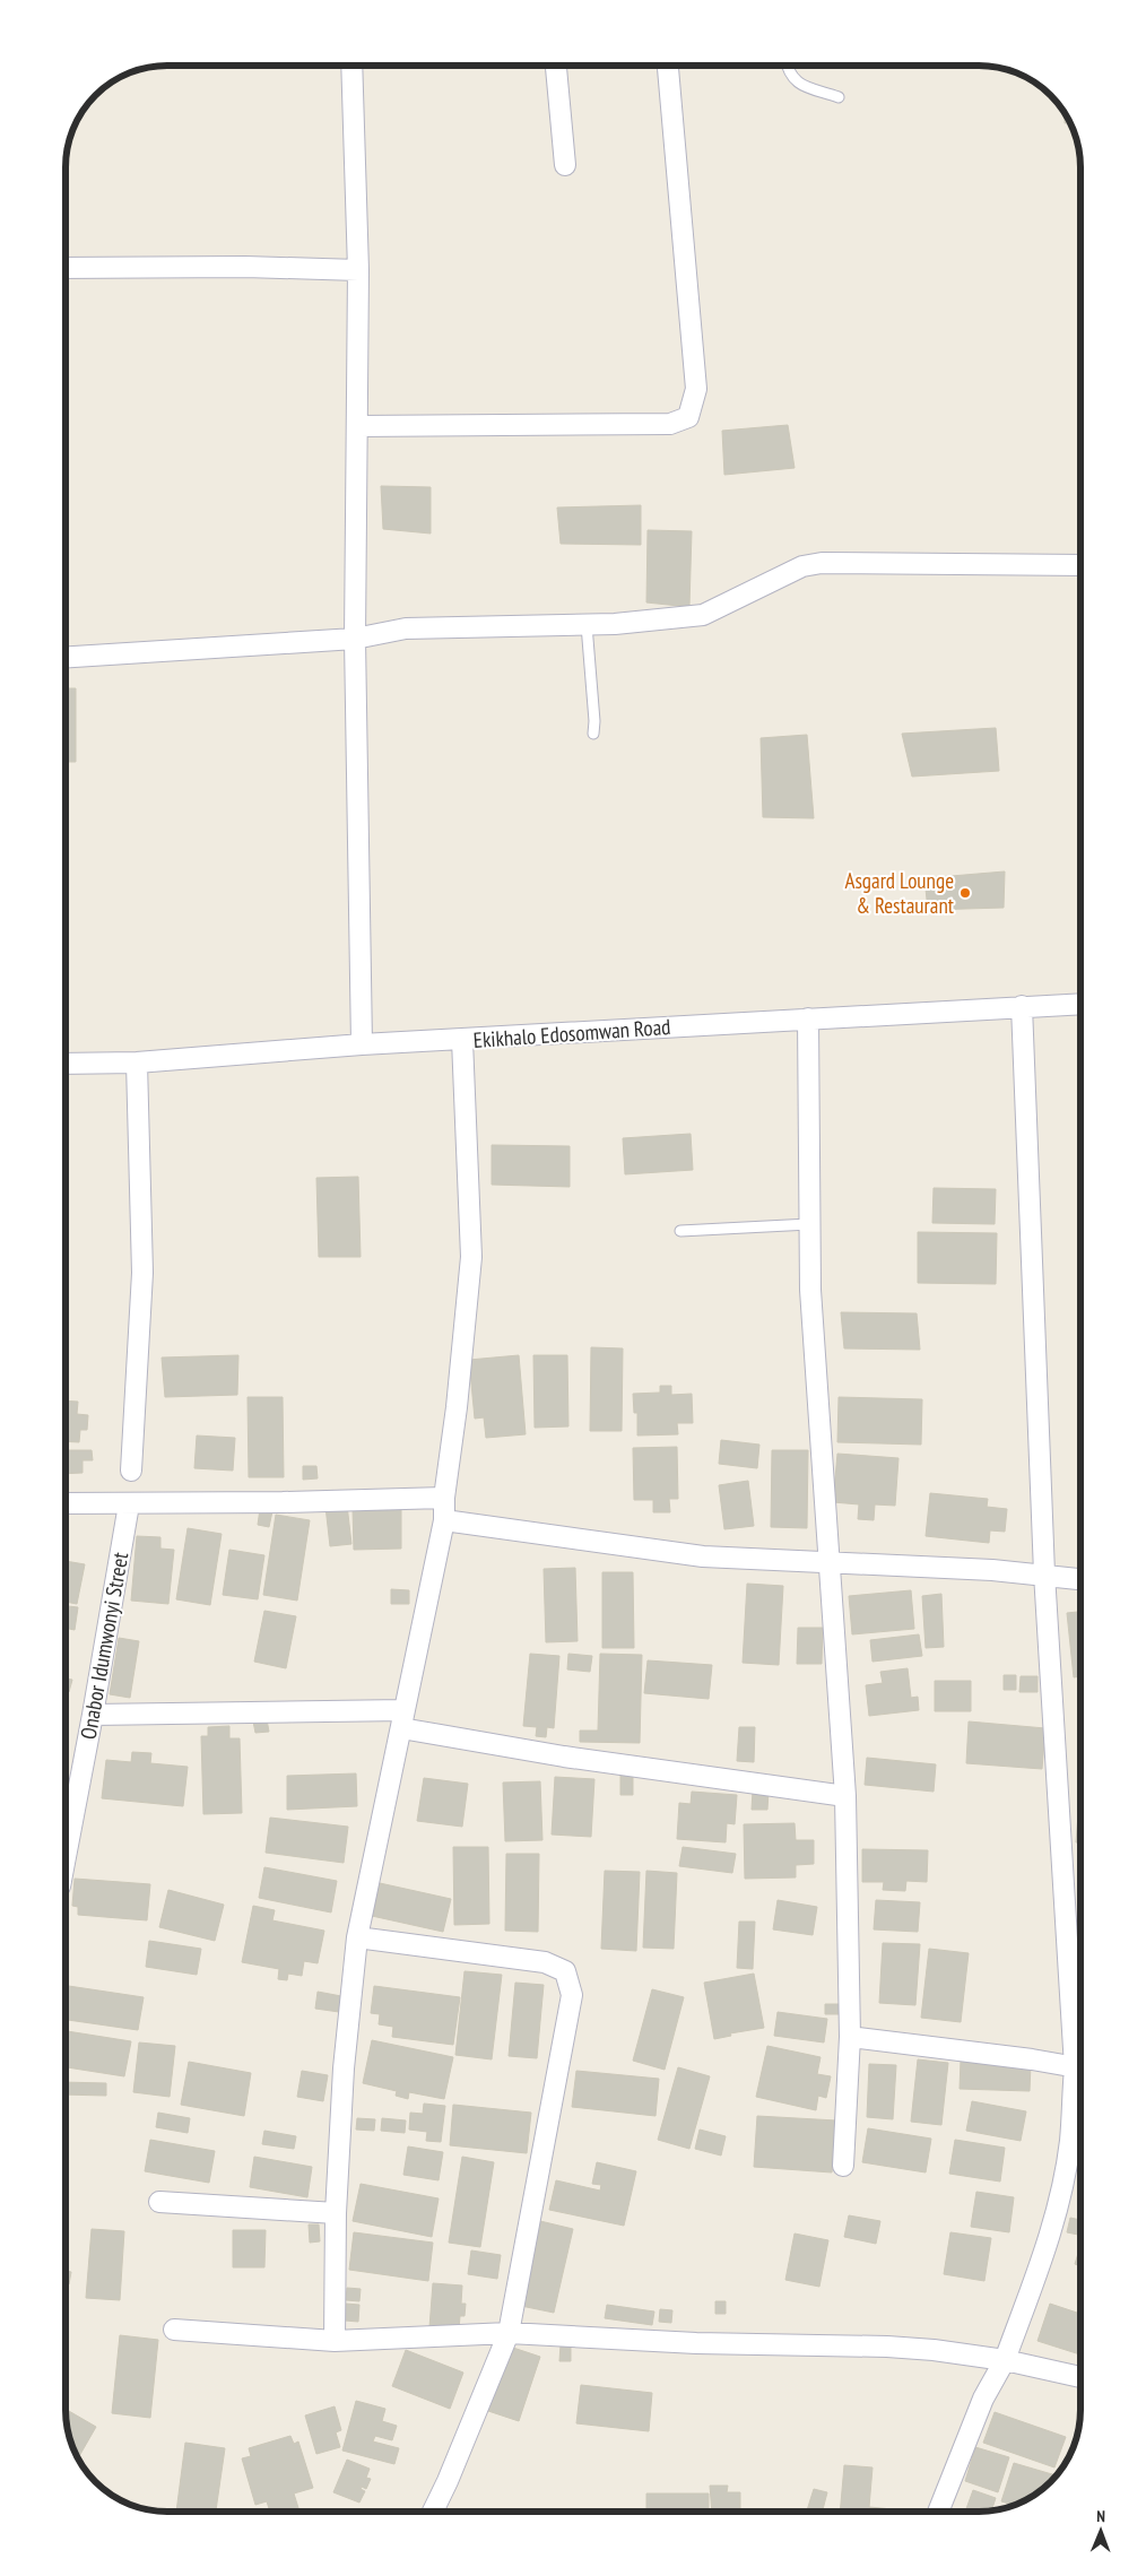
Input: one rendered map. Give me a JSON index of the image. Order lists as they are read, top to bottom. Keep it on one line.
{"streets":{"street":["Ekikhalo Edosomwan Road","Onabor Idumwonyi Street"]},"places":["Asgard Lounge & Restaurant"],"north":"top"}
